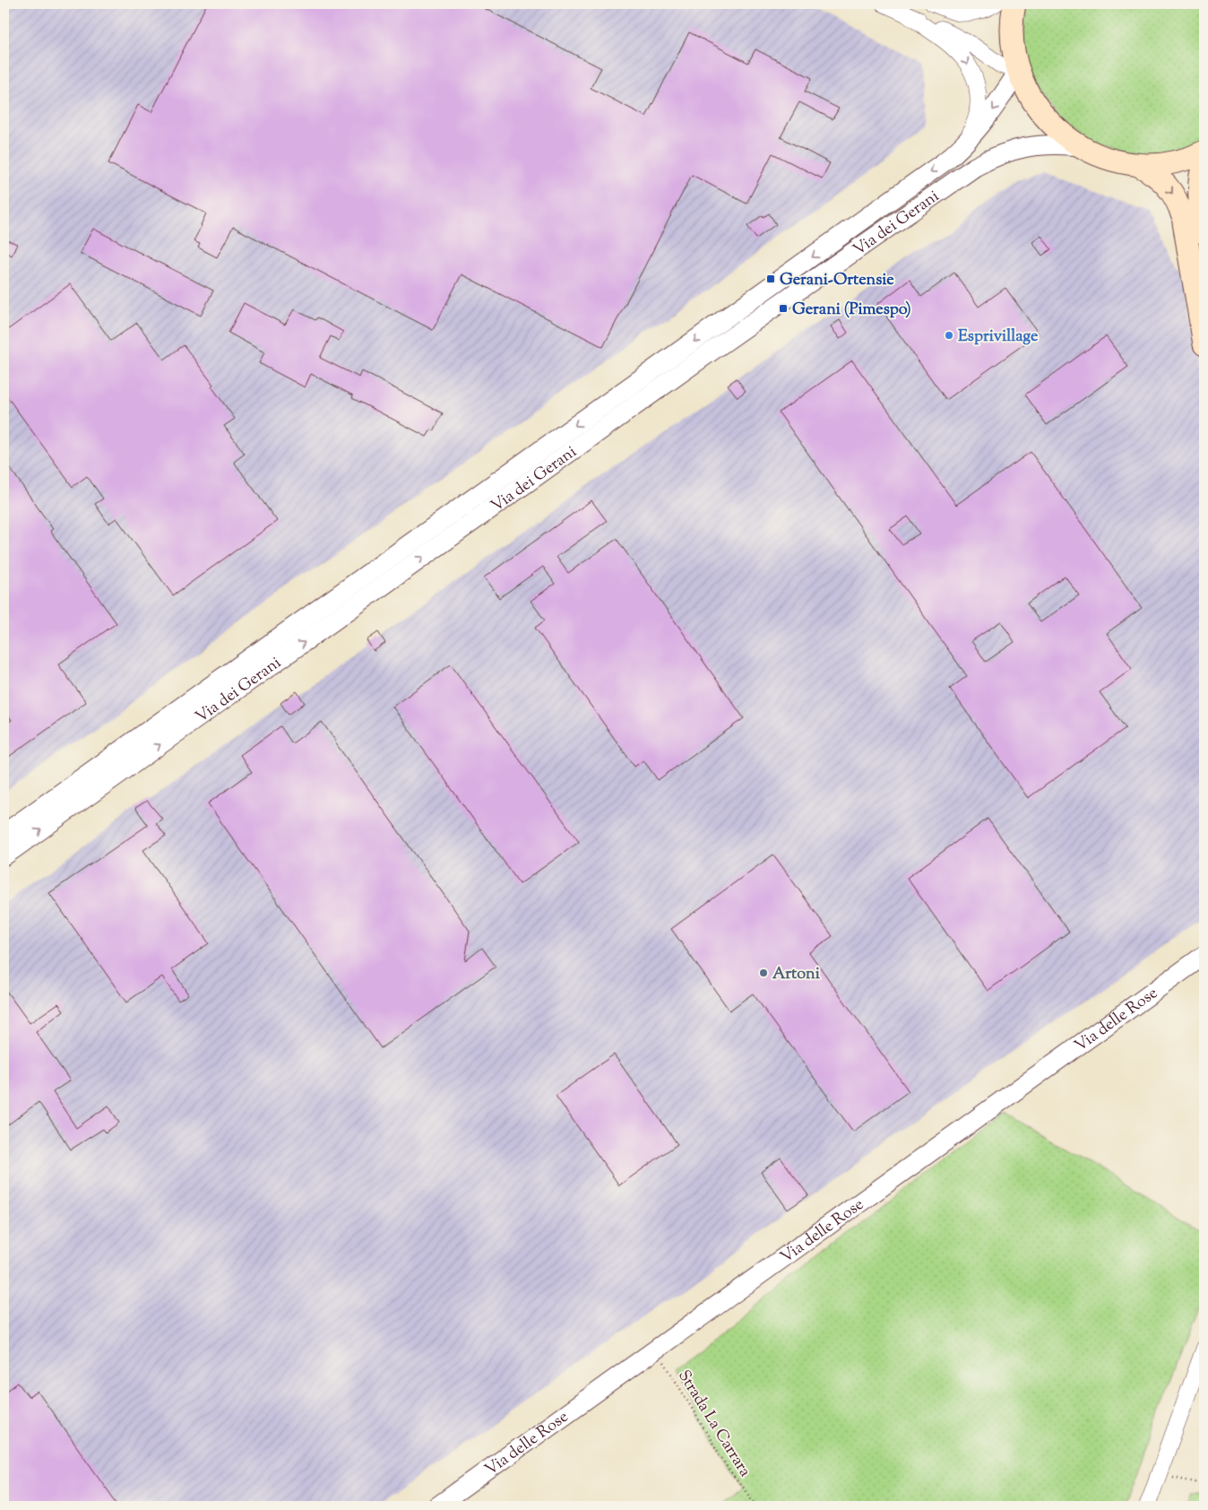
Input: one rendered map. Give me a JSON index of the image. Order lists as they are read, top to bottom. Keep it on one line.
{"streets":{"street":["Via dei Gerani","Via delle Rose"],"path":["Strada La Carrara"]},"crossings":[["Via delle Rose","Strada La Carrara"]],"places":{"transit":["Gerani-Ortensie","Gerani (Pimespo)"],"other":["Esprivillage","Artoni"]}}
